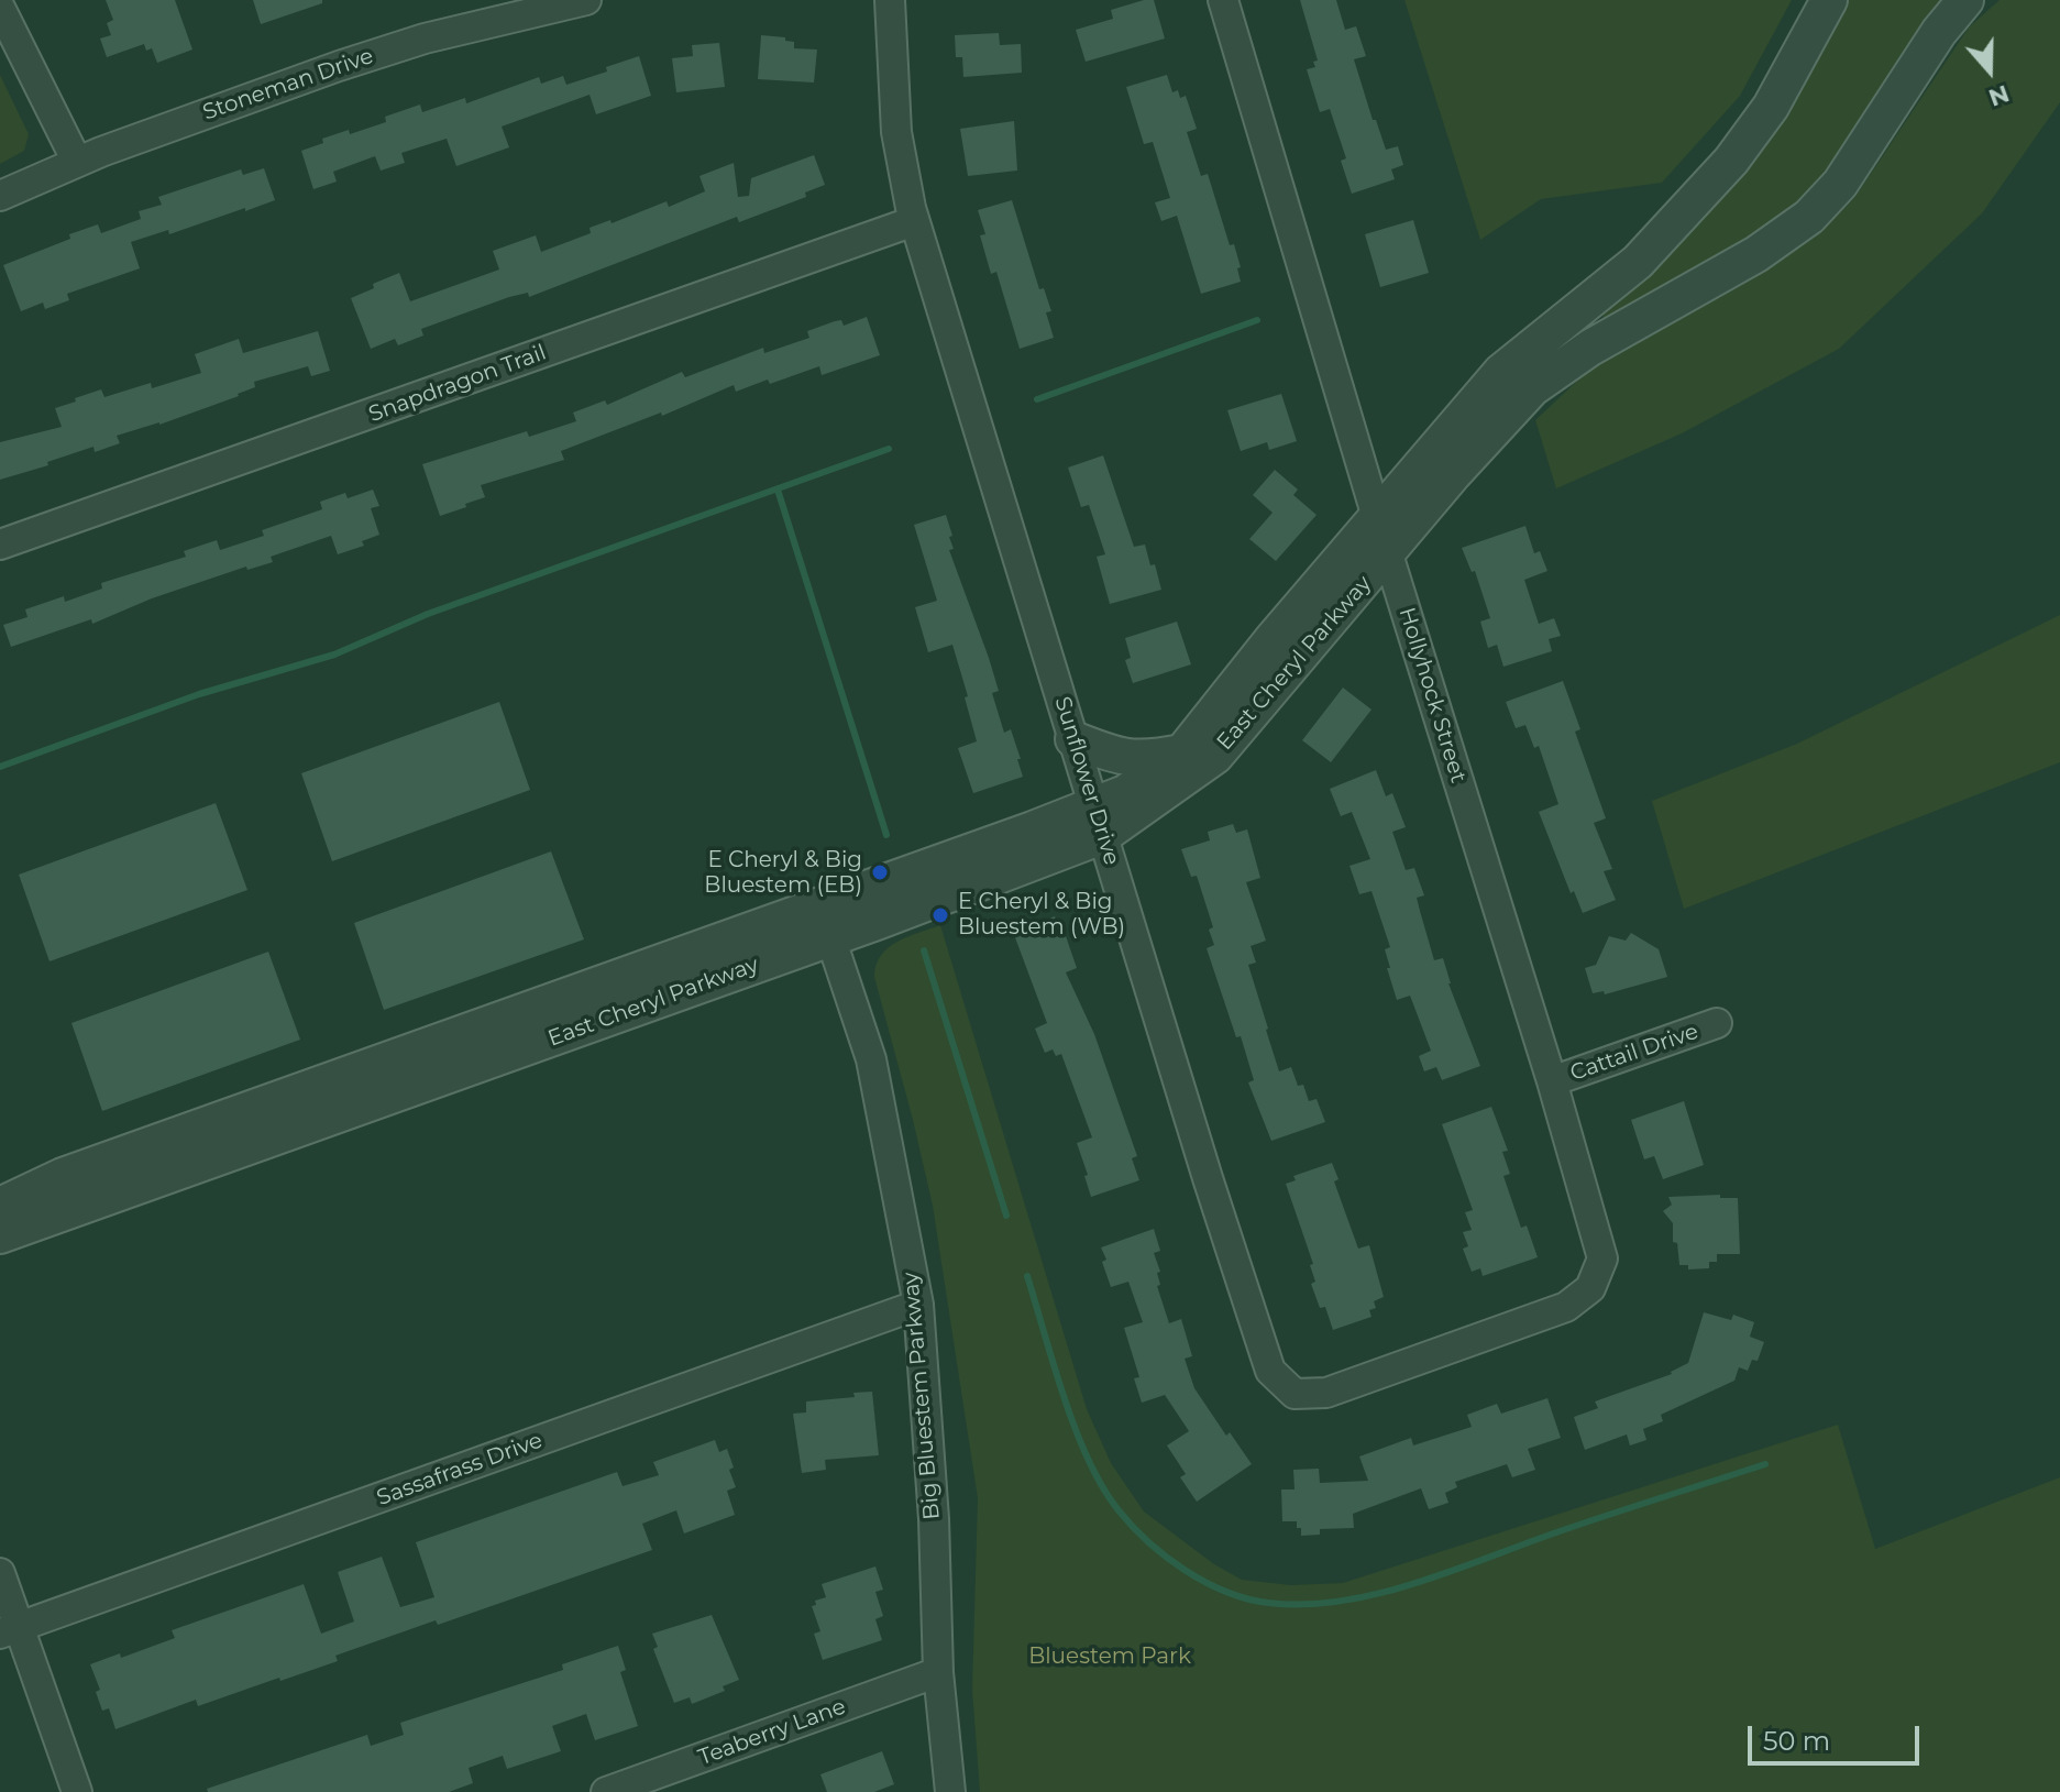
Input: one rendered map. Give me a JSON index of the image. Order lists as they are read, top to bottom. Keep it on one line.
{"streets":{"street":["Stoneman Drive","Snapdragon Trail","East Cheryl Parkway","Hollyhock Street","Sunflower Drive","Cattail Drive","Big Bluestem Parkway","Sassafrass Drive","Teaberry Lane"]},"crossings":[["Snapdragon Trail","Sunflower Drive"],["East Cheryl Parkway","Hollyhock Street"],["East Cheryl Parkway","Sunflower Drive"],["East Cheryl Parkway","Big Bluestem Parkway"],["Hollyhock Street","Sunflower Drive"],["Hollyhock Street","Cattail Drive"],["Big Bluestem Parkway","Sassafrass Drive"],["Big Bluestem Parkway","Teaberry Lane"]],"parks":["Bluestem Park"],"places":["E Cheryl & Big Bluestem (EB)","E Cheryl & Big Bluestem (WB)"],"scale_bar":"50 m","north":"bottom"}
